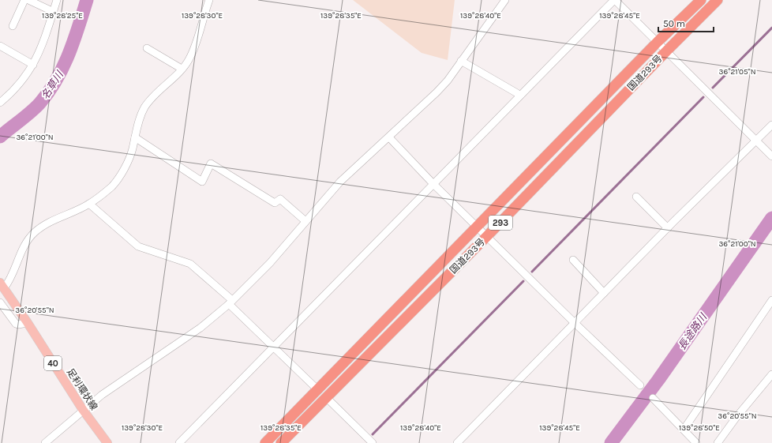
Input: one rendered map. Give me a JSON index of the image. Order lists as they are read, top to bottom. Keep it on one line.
{"streets":{"highway":["国道293号","293"],"main road":["40","足利環状線"]},"water":["名草川","長途路川"],"scale_bar":"50 m","coordinates":["139°28'25\"E","139°28'30\"E","139°28'35\"E","139°28'40\"E","139°28'45\"E","36°21'05\"N","36°21'00\"N","36°20'55\"N","139°28'50\"E"]}
